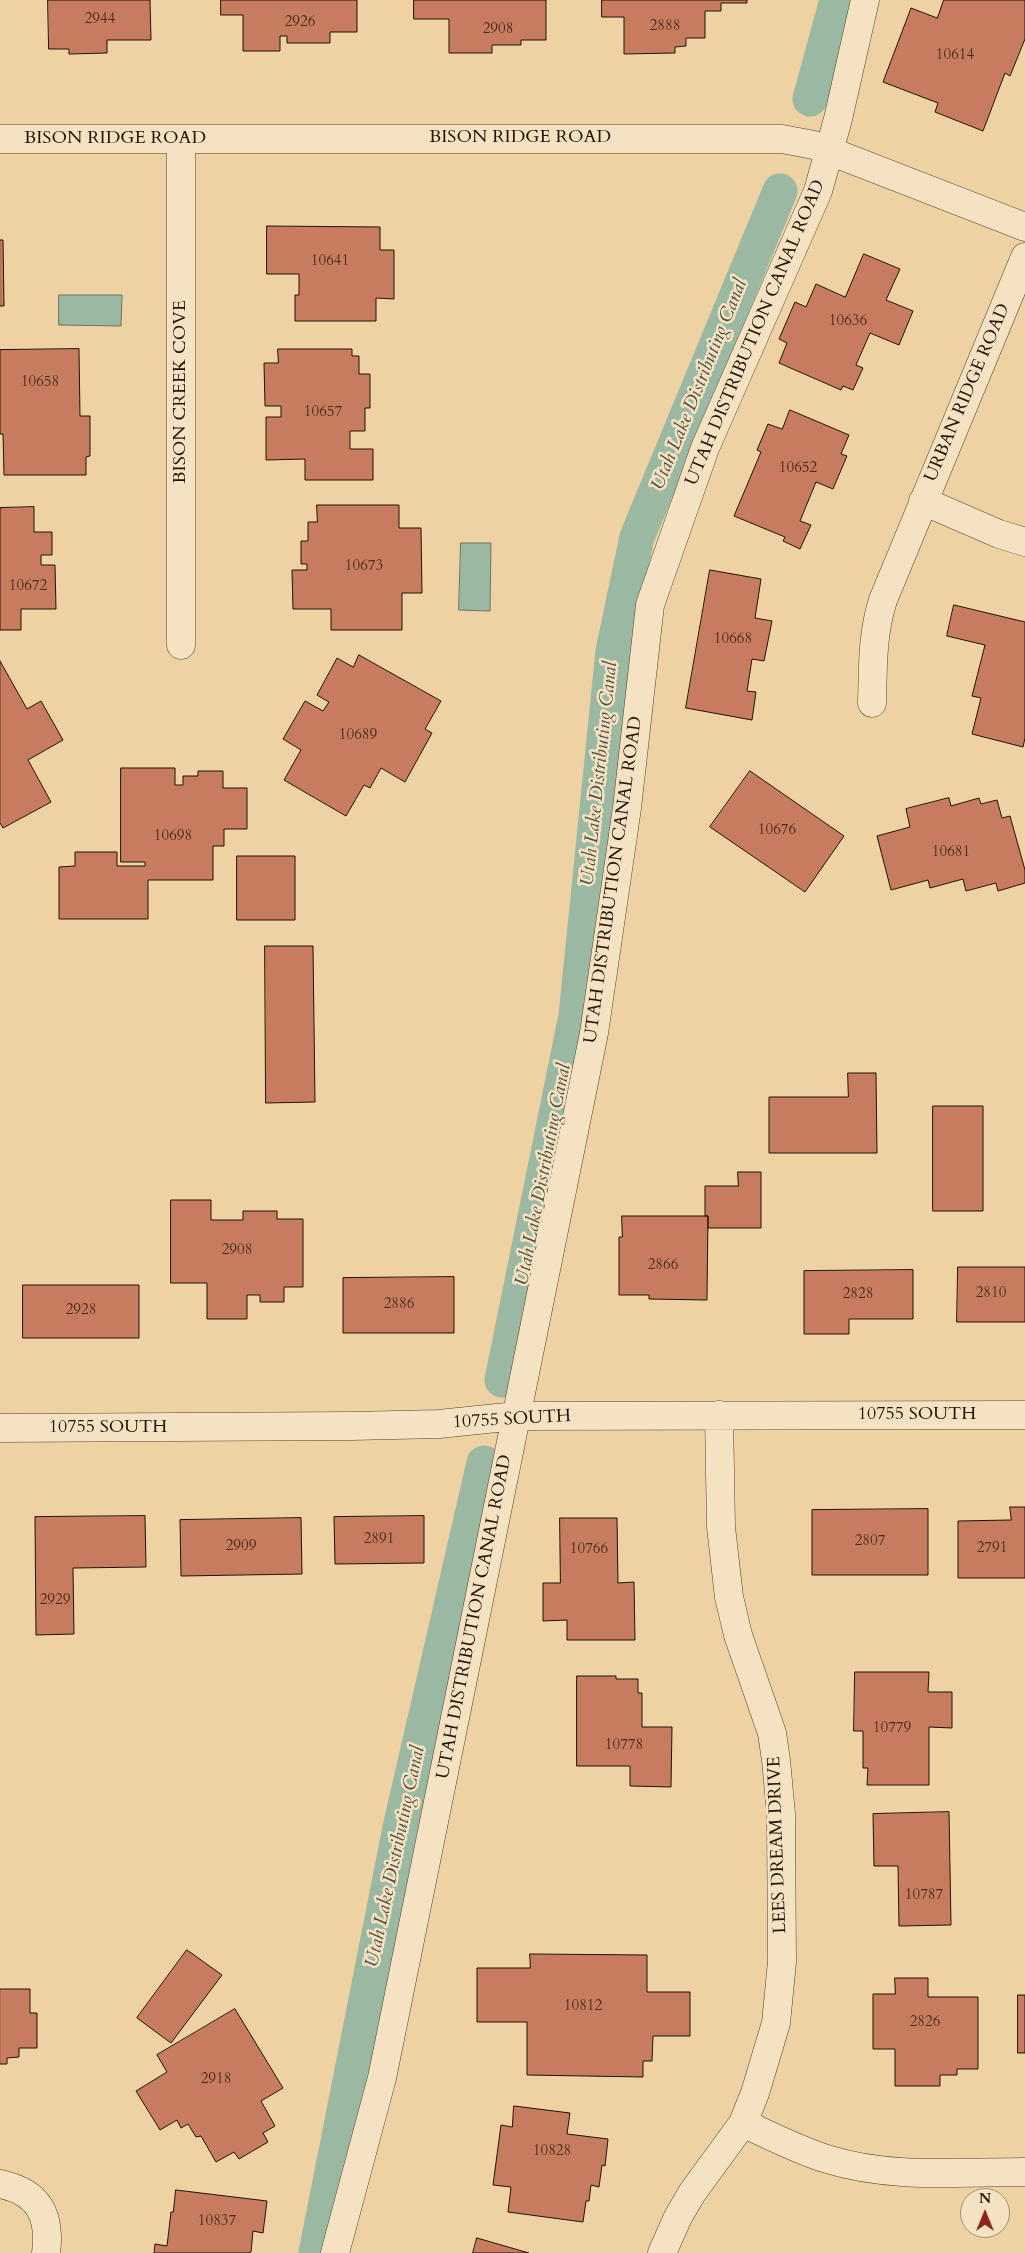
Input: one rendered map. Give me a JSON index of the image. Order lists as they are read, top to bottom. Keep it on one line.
{"streets":{"street":["BISON RIDGE ROAD","UTAH DISTRIBUTION CANAL ROAD","BISON CREEK COVE","URBAN RIDGE ROAD","10755 SOUTH","LEES DREAM DRIVE"]},"crossings":[["BISON RIDGE ROAD","UTAH DISTRIBUTION CANAL ROAD"],["BISON RIDGE ROAD","BISON CREEK COVE"],["UTAH DISTRIBUTION CANAL ROAD","10755 SOUTH"],["10755 SOUTH","LEES DREAM DRIVE"]],"water":["Utah Lake Distributing Canal"],"house_numbers":["2944","2926","2888","2908","10614","10641","10636","10658","10657","10652","10673","10672","10668","10689","10676","10698","10681","2908","2866","2810","2828","2886","2928","2891","2807","2909","2791","10766","2929","10779","10778","10787","10812","2826","2918","10828","10837"],"north":"top"}
